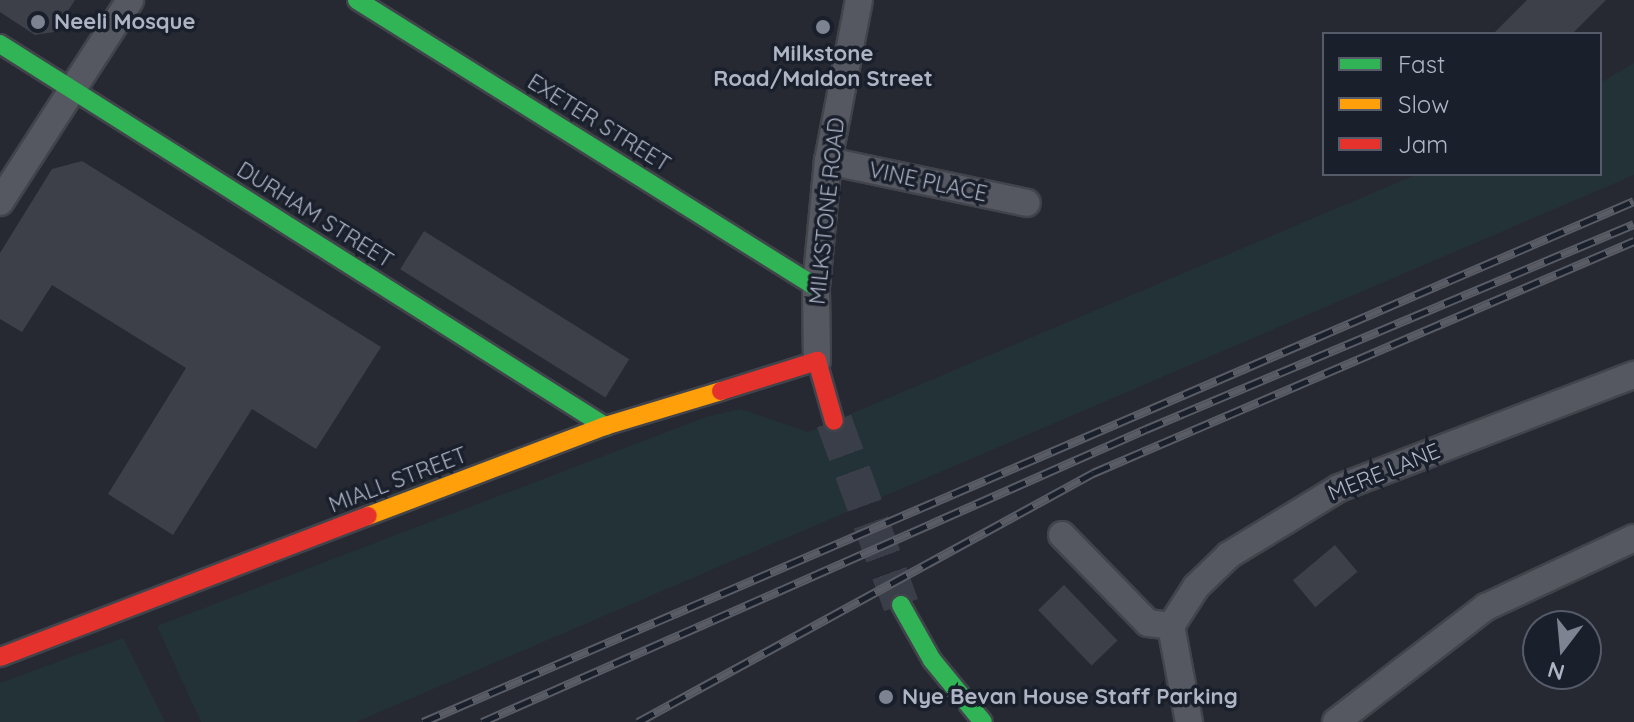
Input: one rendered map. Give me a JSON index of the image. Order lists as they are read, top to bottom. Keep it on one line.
{"streets":{"street":["EXETER STREET","VINE PLACE","MILKSTONE ROAD","DURHAM STREET","MERE LANE","MIALL STREET"]},"crossings":[["EXETER STREET","MILKSTONE ROAD"],["VINE PLACE","MILKSTONE ROAD"],["MILKSTONE ROAD","MIALL STREET"],["DURHAM STREET","MIALL STREET"]],"places":["Neeli Mosque","Milkstone Road/Maldon Street","Nye Bevan House Staff Parking"],"legend":["Fast","Slow","Jam"],"north":"bottom"}
